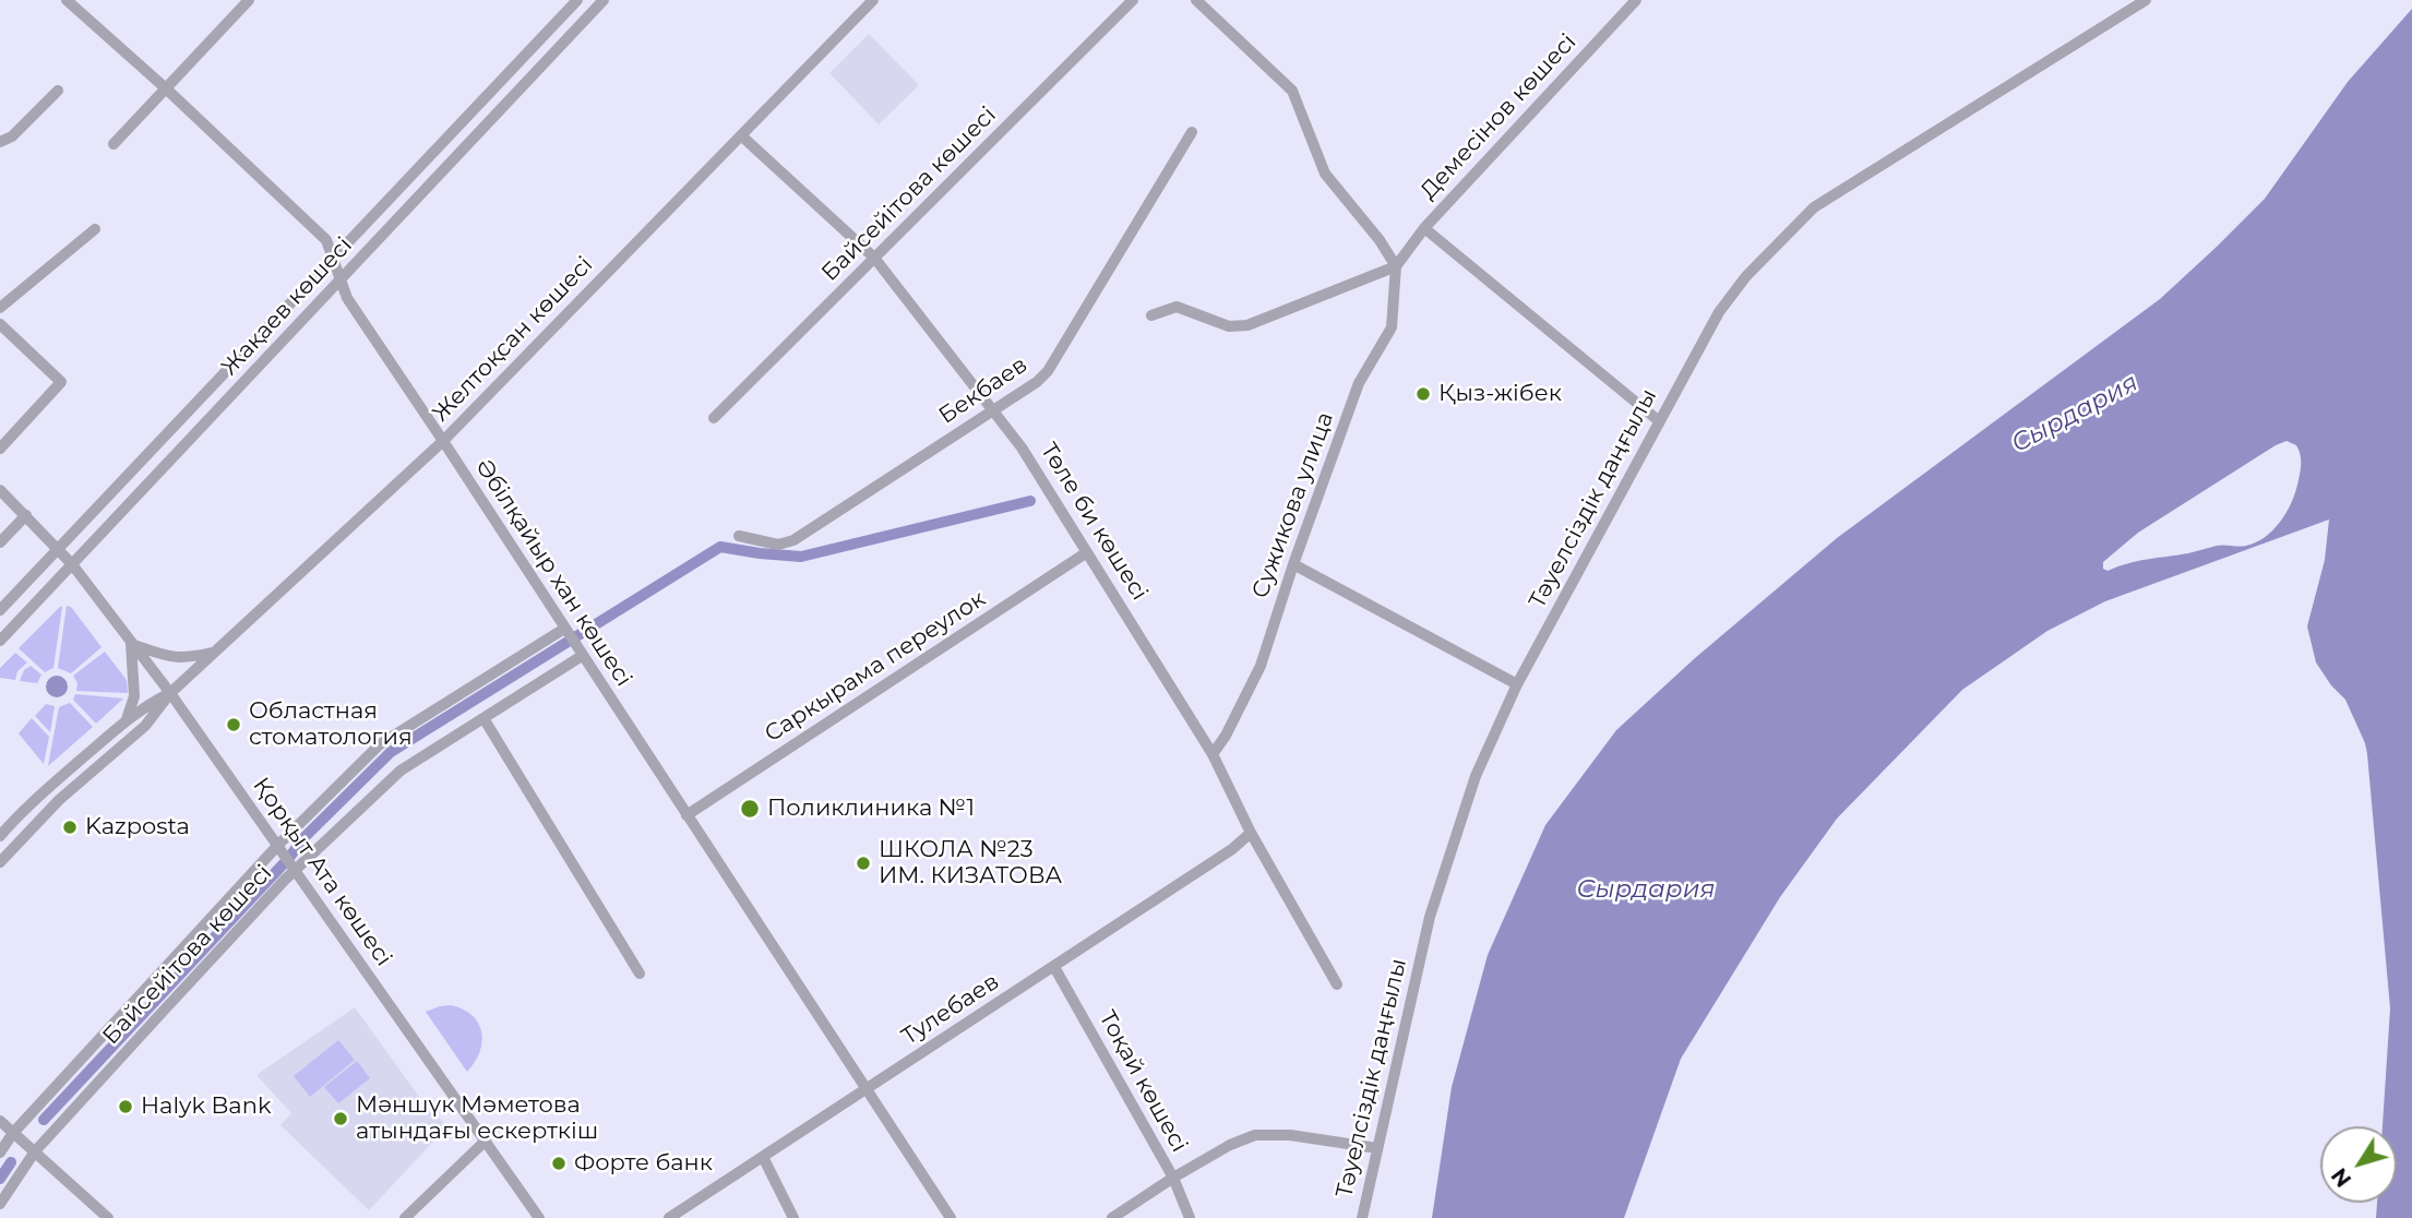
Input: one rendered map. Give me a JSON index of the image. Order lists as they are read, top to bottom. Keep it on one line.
{"streets":{"street":["Демесінов көшесі","Байсейітова көшесі","Жақаев көшесі","Желтоқсан көшесі","Бекбаев","Тәуелсіздік даңғылы","Сужикова улица","Төле би көшесі","Әбілқайыр хан көшесі","Саркырама переулок","Қорқыт Ата көшесі","Тулебаев","Тоқай көшесі"]},"crossings":[["Демесінов көшесі","Сужикова улица"],["Байсейітова көшесі","Төле би көшесі"],["Байсейітова көшесі","Әбілқайыр хан көшесі"],["Байсейітова көшесі","Қорқыт Ата көшесі"],["Жақаев көшесі","Әбілқайыр хан көшесі"],["Жақаев көшесі","Қорқыт Ата көшесі"],["Желтоқсан көшесі","Төле би көшесі"],["Желтоқсан көшесі","Әбілқайыр хан көшесі"],["Желтоқсан көшесі","Қорқыт Ата көшесі"],["Бекбаев","Төле би көшесі"],["Сужикова улица","Төле би көшесі"],["Төле би көшесі","Саркырама переулок"],["Төле би көшесі","Тулебаев"],["Әбілқайыр хан көшесі","Саркырама переулок"],["Әбілқайыр хан көшесі","Тулебаев"],["Тулебаев","Тоқай көшесі"]],"water":["Сырдария"],"places":["Қыз-жібек","Областная стоматология","Поликлиника №1","Kazposta","ШКОЛА №23 ИМ. КИЗАТОВА","Halyk Bank","Мәншүк Мәметова атындағы ескерткіш","Форте банк"],"north":"bottom left"}
